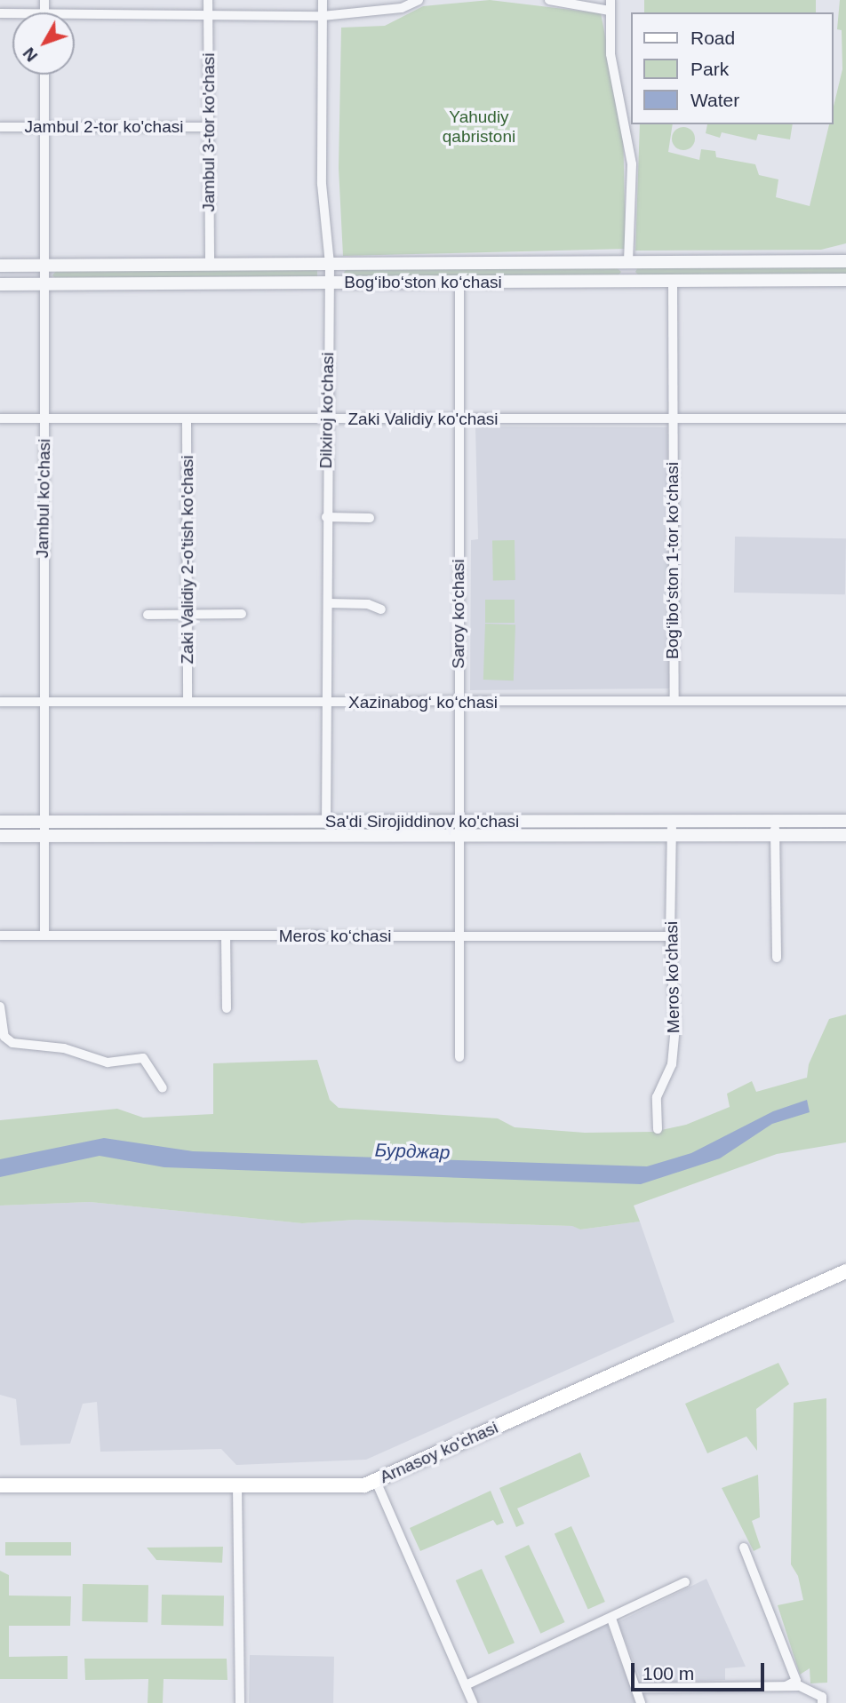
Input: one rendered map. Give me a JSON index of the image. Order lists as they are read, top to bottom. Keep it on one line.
{"streets":{"main road":["Arnasoy ko'chasi"],"street":["Jambul 2-tor ko'chasi","Jambul 3-tor ko'chasi","Bogʻiboʻston koʻchasi","Dilxiroj ko‘chasi","Zaki Validiy ko'chasi","Jambul ko'chasi","Zaki Validiy 2-o'tish ko'chasi","Bogʻiboʻston 1-tor koʻchasi","Saroy ko‘chasi","Xazinabog‘ ko‘chasi","Sa'di Sirojiddinov ko'chasi","Meros ko‘chasi","Meros ko'chasi"]},"crossings":[["Jambul 2-tor ko'chasi","Jambul 3-tor ko'chasi"],["Jambul 2-tor ko'chasi","Jambul ko'chasi"],["Jambul 3-tor ko'chasi","Bogʻiboʻston koʻchasi"],["Bogʻiboʻston koʻchasi","Dilxiroj ko‘chasi"],["Bogʻiboʻston koʻchasi","Jambul ko'chasi"],["Bogʻiboʻston koʻchasi","Bogʻiboʻston 1-tor koʻchasi"],["Bogʻiboʻston koʻchasi","Saroy ko‘chasi"],["Dilxiroj ko‘chasi","Zaki Validiy ko'chasi"],["Dilxiroj ko‘chasi","Xazinabog‘ ko‘chasi"],["Dilxiroj ko‘chasi","Sa'di Sirojiddinov ko'chasi"],["Zaki Validiy ko'chasi","Jambul ko'chasi"],["Zaki Validiy ko'chasi","Zaki Validiy 2-o'tish ko'chasi"],["Zaki Validiy ko'chasi","Bogʻiboʻston 1-tor koʻchasi"],["Zaki Validiy ko'chasi","Saroy ko‘chasi"],["Jambul ko'chasi","Xazinabog‘ ko‘chasi"],["Jambul ko'chasi","Sa'di Sirojiddinov ko'chasi"],["Jambul ko'chasi","Meros ko‘chasi"],["Zaki Validiy 2-o'tish ko'chasi","Xazinabog‘ ko‘chasi"],["Bogʻiboʻston 1-tor koʻchasi","Xazinabog‘ ko‘chasi"],["Saroy ko‘chasi","Xazinabog‘ ko‘chasi"],["Saroy ko‘chasi","Sa'di Sirojiddinov ko'chasi"],["Saroy ko‘chasi","Meros ko‘chasi"],["Sa'di Sirojiddinov ko'chasi","Meros ko'chasi"],["Meros ko‘chasi","Meros ko'chasi"]],"water":["Бурджар"],"parks":["Yahudiy qabristoni"],"legend":["Road","Park","Water"],"scale_bar":"100 m","north":"bottom left"}
